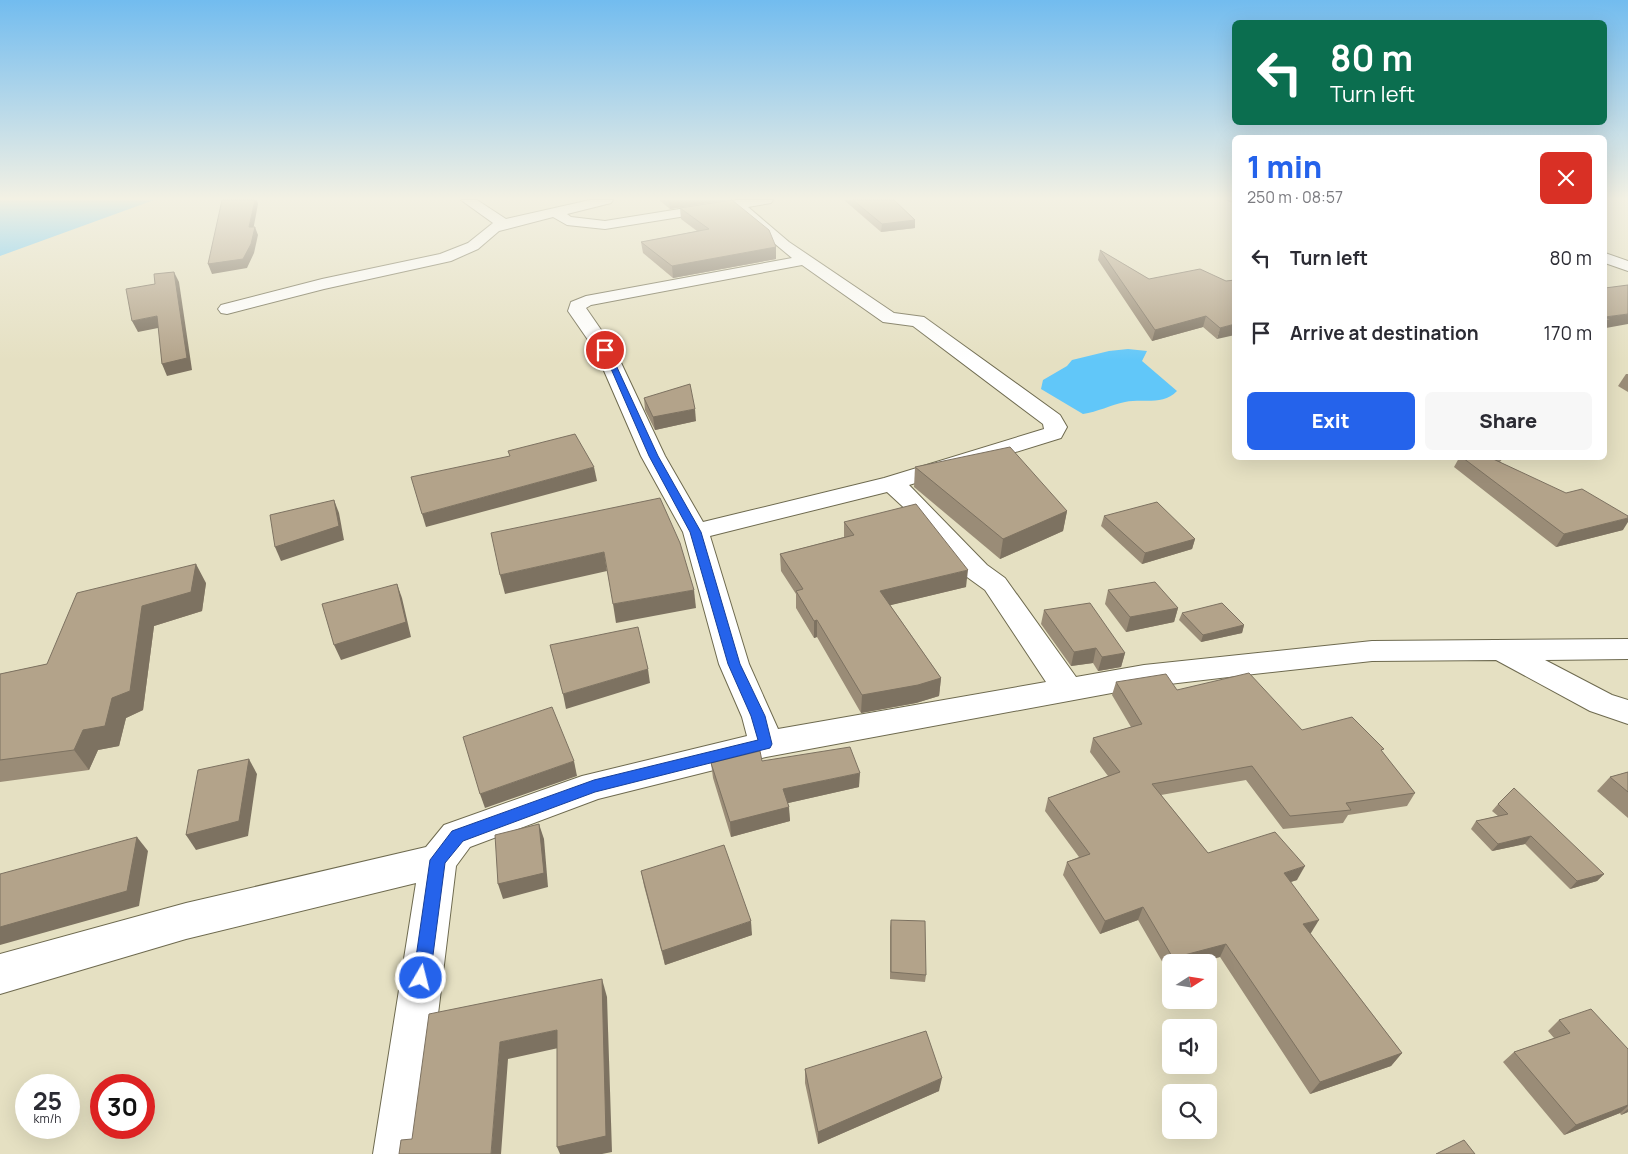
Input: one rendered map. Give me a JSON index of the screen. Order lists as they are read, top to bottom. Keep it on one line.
{"north":"right","page":{"turn":["80 m","Turn left"],"heading":["1 min","250 m · 08:57"],"list":[{"name":"Turn left","value":"80 m"},{"name":"Arrive at destination","value":"170 m"}],"buttons":["Exit","Share"],"speed":"25 km/h","limit":"30"}}
